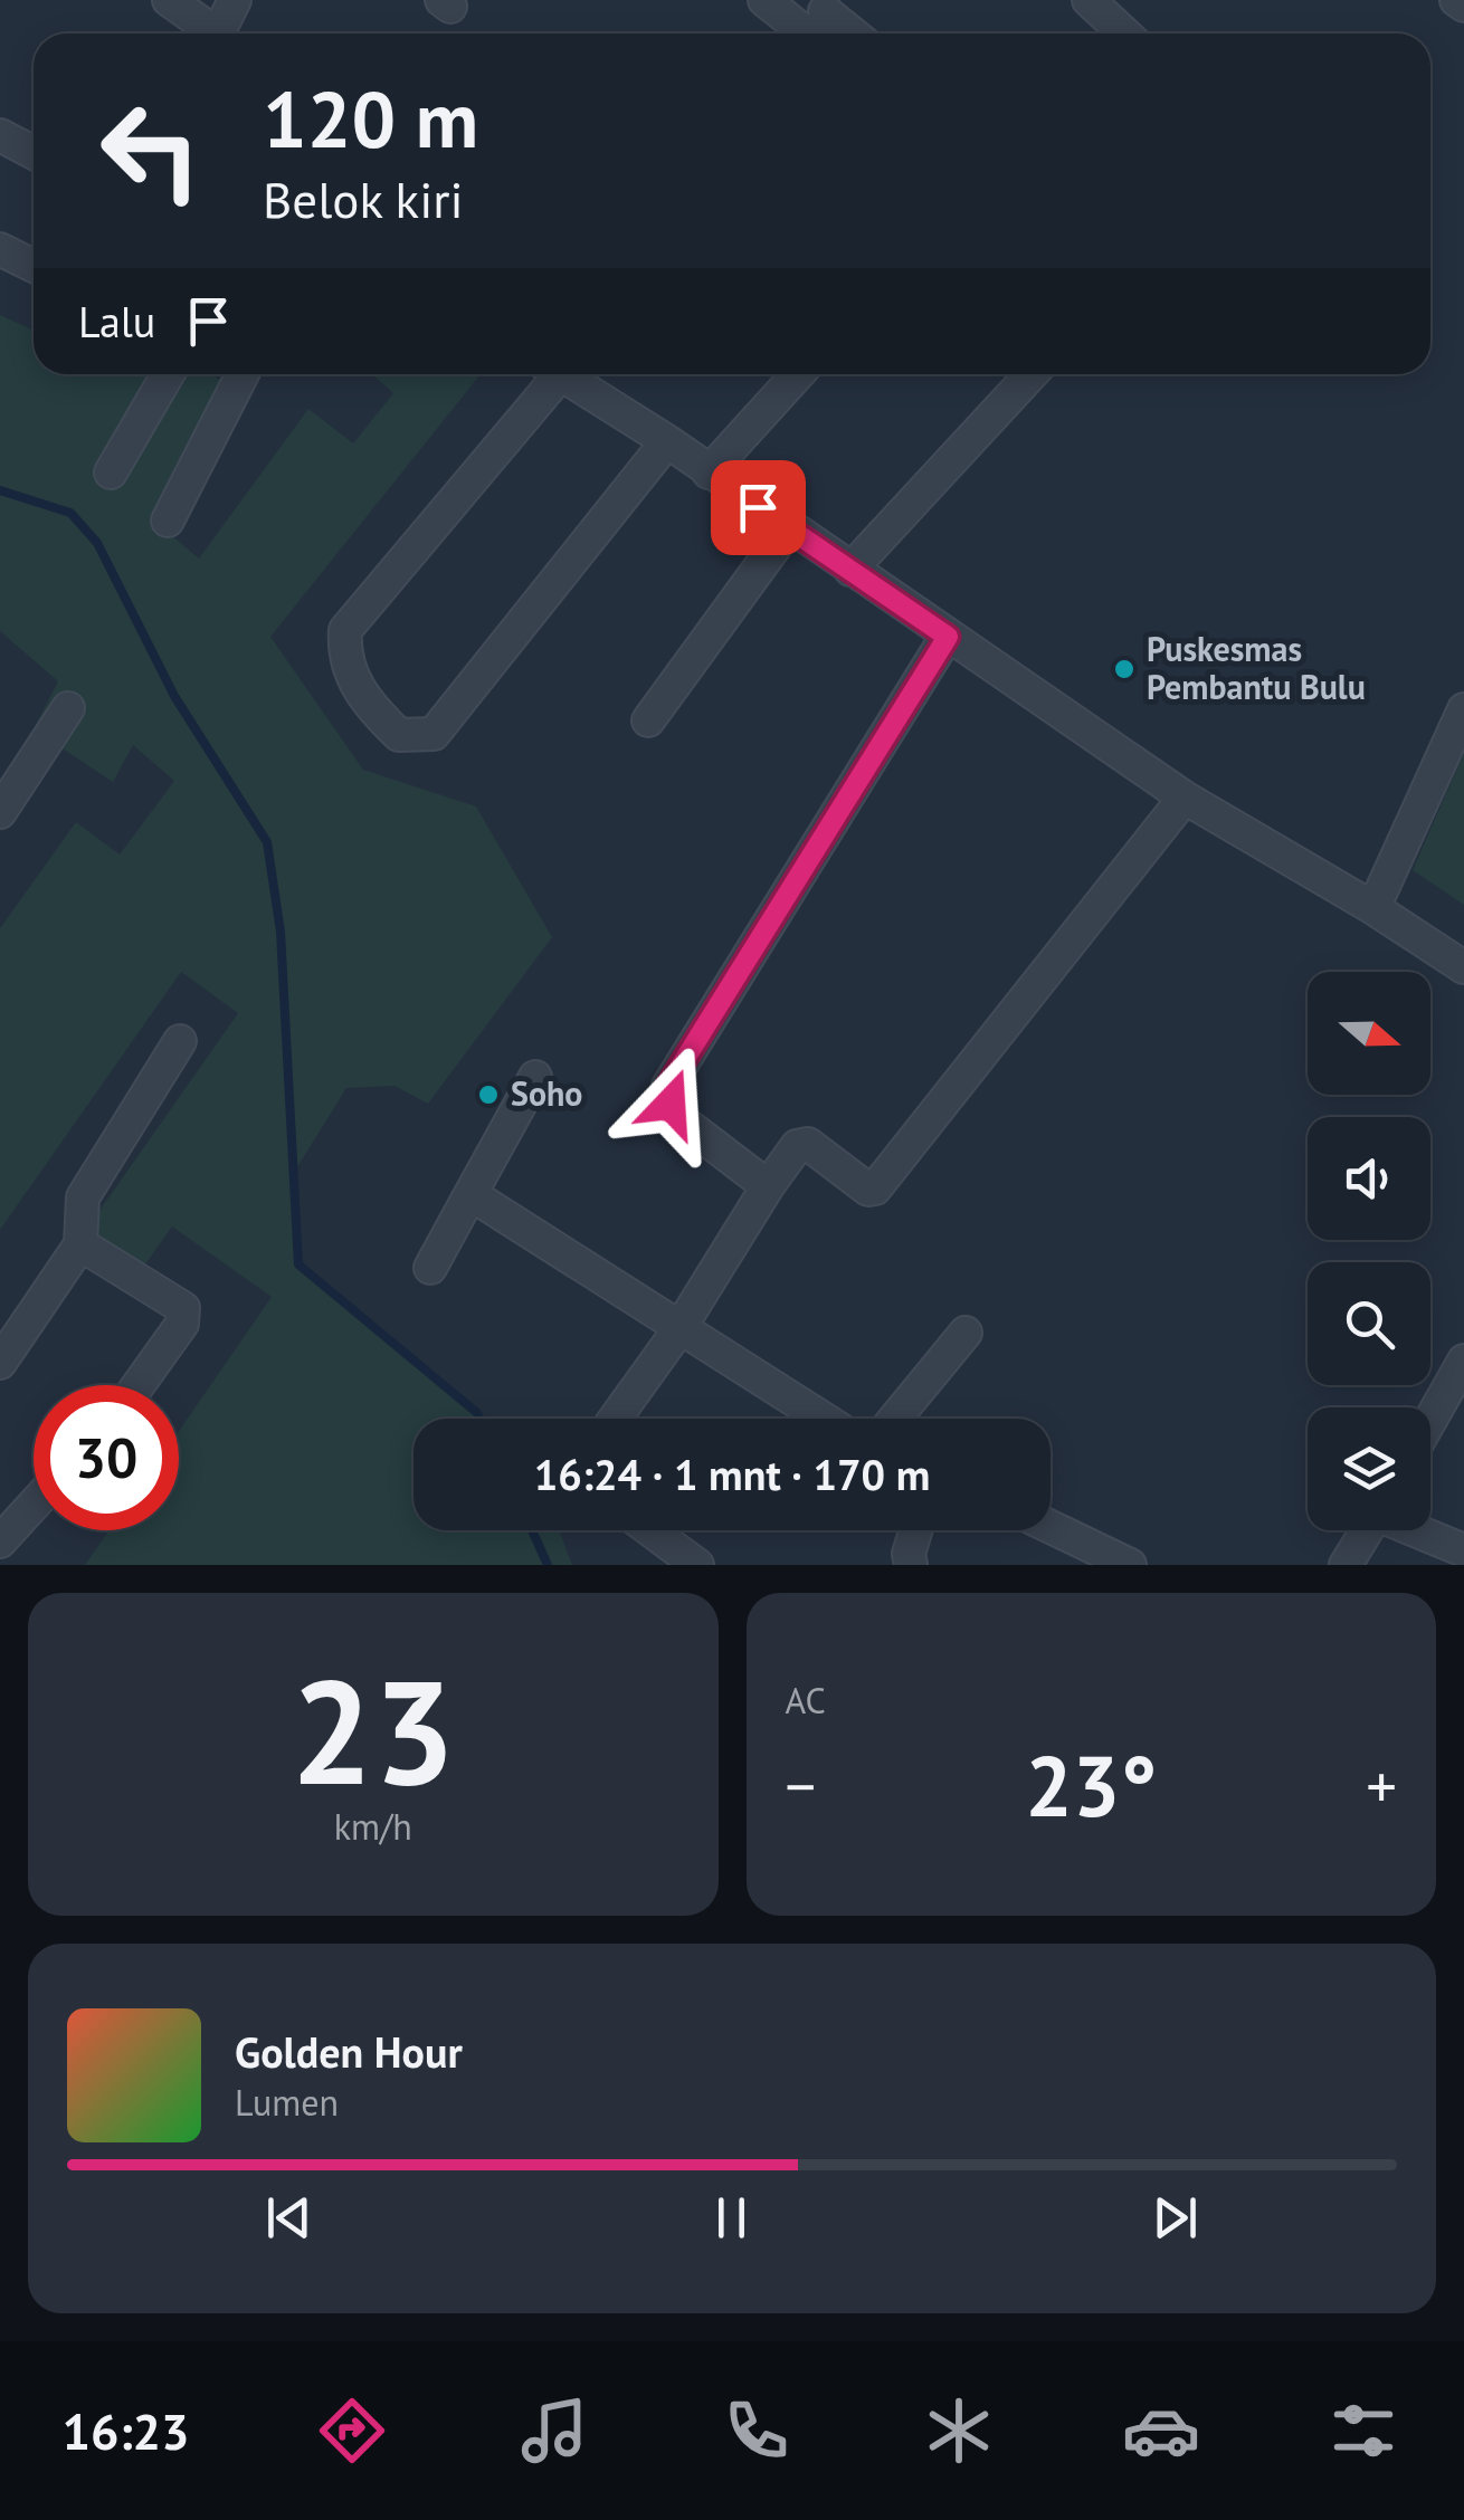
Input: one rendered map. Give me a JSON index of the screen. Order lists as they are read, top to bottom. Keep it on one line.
{"places":["Puskesmas Pembantu Bulu","Soho"],"north":"right","page":{"turn":["120 m","Belok kiri"],"then":"Lalu","limit":"30","trip":"16:24 · 1 mnt · 170 m","tile":[["23","km/h"],"AC"],"heat":["−","23°","+"],"song":["Golden Hour","Lumen"],"tabs":"16:23"}}
